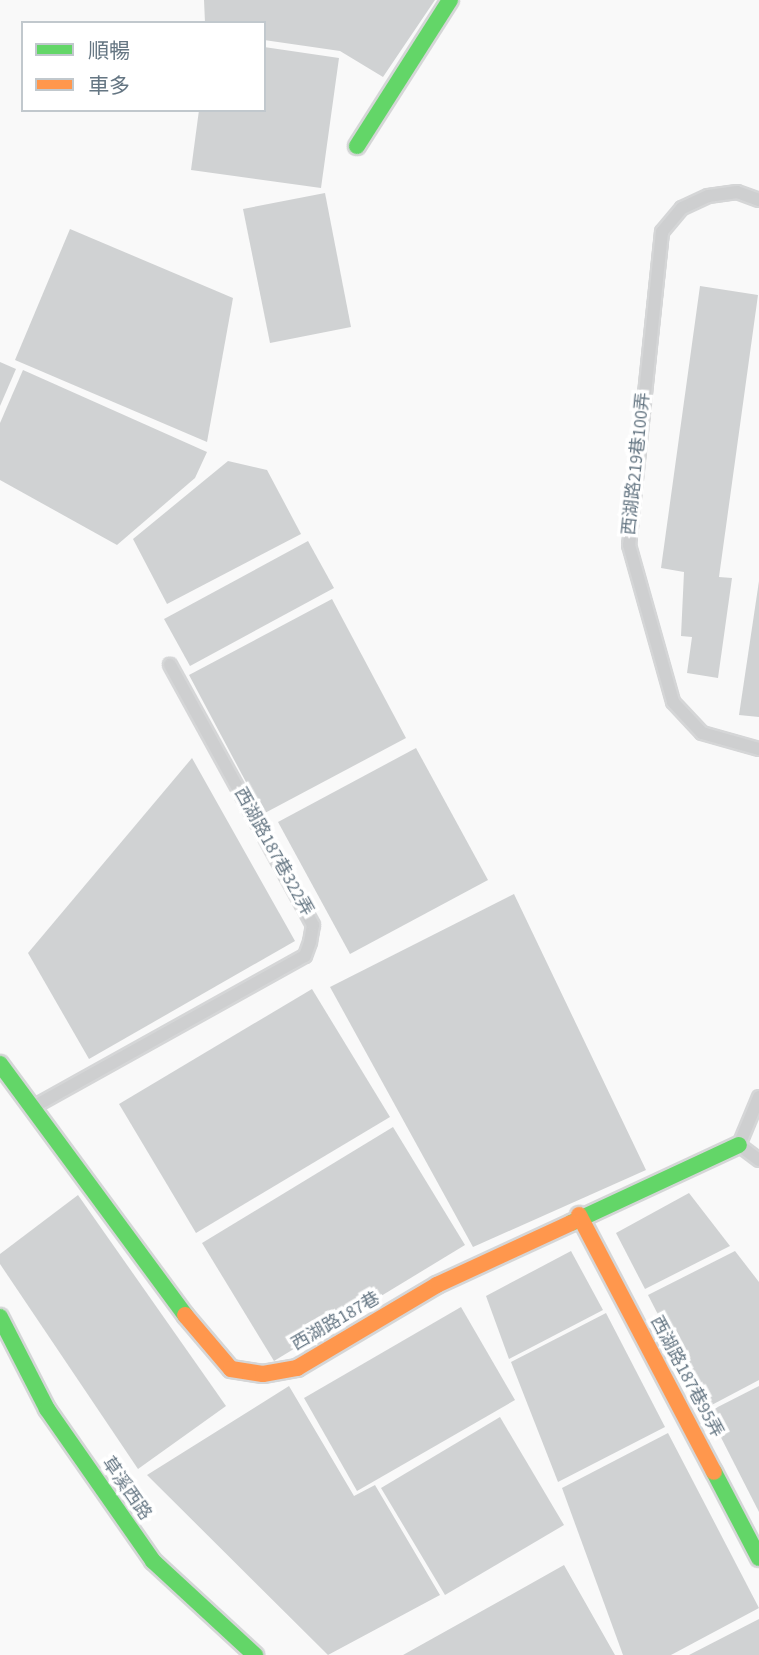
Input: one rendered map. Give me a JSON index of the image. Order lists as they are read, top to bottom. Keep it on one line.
{"streets":{"street":["西湖路187巷","西湖路187巷95弄","草溪西路"],"lane":["西湖路219巷100弄","西湖路187巷322弄"]},"crossings":[["西湖路187巷322弄","西湖路187巷"],["西湖路187巷","西湖路187巷95弄"]],"legend":["順暢","車多"]}
